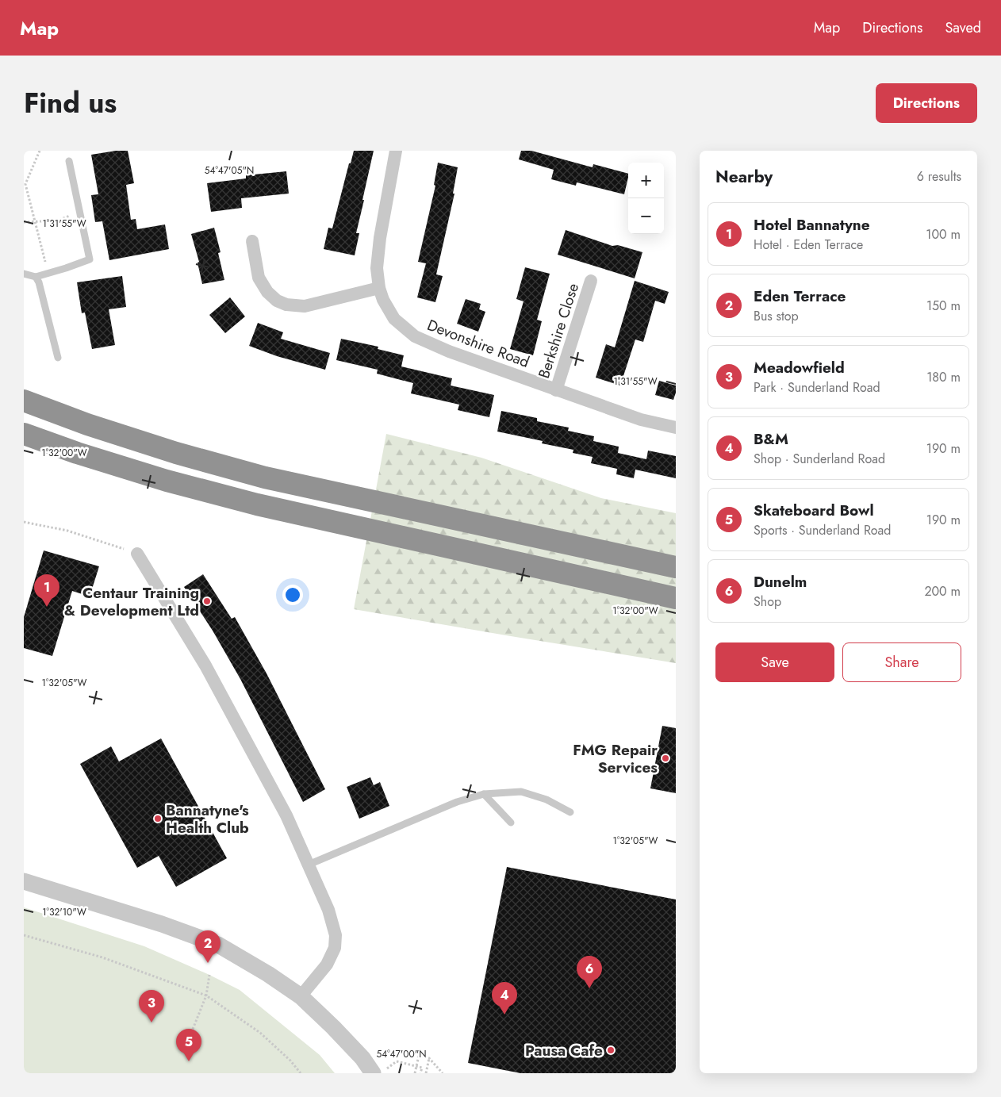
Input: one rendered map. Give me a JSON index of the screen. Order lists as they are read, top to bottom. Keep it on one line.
{"streets":{"street":["Berkshire Close","Devonshire Road"]},"crossings":[["Berkshire Close","Devonshire Road"]],"places":["Centaur Training & Development Ltd","FMG Repair Services","Bannatyne's Health Club","Pausa Cafe"],"page":{"header":"Map","nav":["Map","Directions","Saved"],"title":"Find us","buttons":["Directions",["Save","Share"]],"heading":["Nearby","6 results"],"map_buttons":["+","−"],"list":[{"mark":"1","name":"Hotel Bannatyne","note":"Hotel · Eden Terrace","value":"100 m"},{"mark":"2","name":"Eden Terrace","note":"Bus stop","value":"150 m"},{"mark":"3","name":"Meadowfield","note":"Park · Sunderland Road","value":"180 m"},{"mark":"4","name":"B&M","note":"Shop · Sunderland Road","value":"190 m"},{"mark":"5","name":"Skateboard Bowl","note":"Sports · Sunderland Road","value":"190 m"},{"mark":"6","name":"Dunelm","note":"Shop","value":"200 m"}],"pins":["1","2","6","4","3","5"]},"coordinates":["54°47'05\"N","1°31'55\"W","1°32'00\"W","1°32'05\"W","1°32'10\"W","54°47'00\"N"]}
